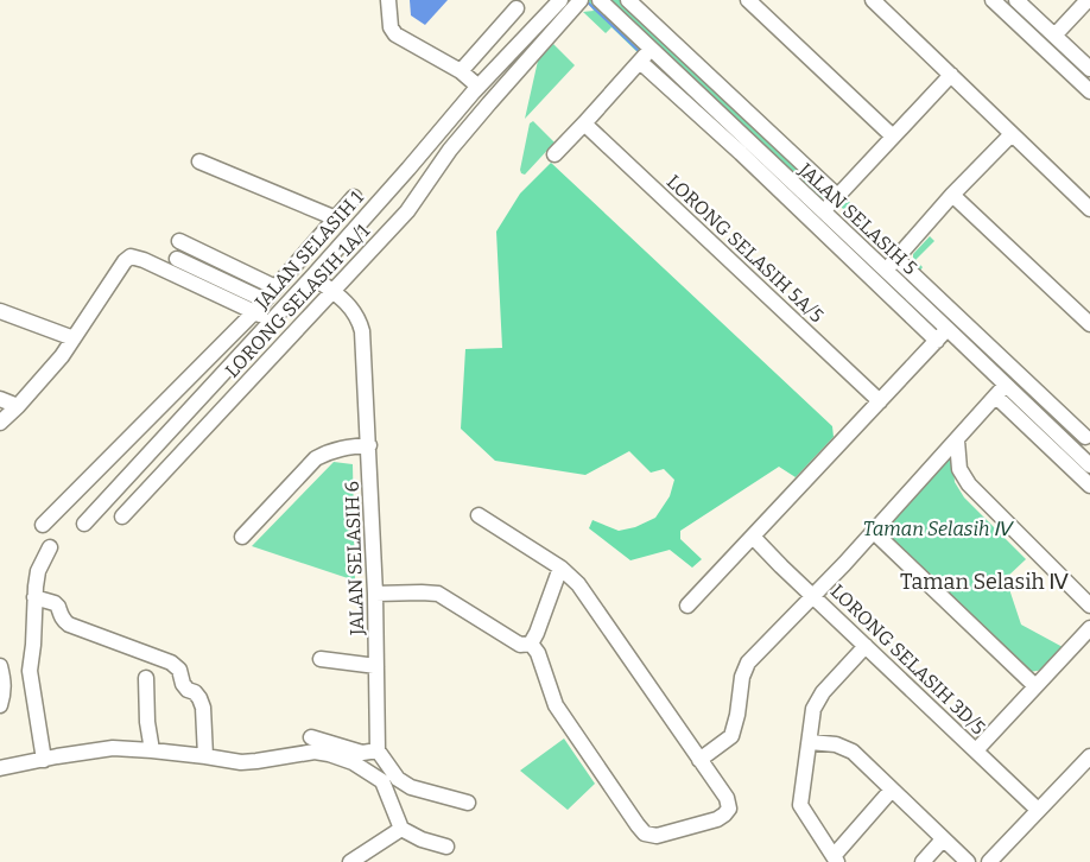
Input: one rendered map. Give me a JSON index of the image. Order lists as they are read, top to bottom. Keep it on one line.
{"streets":{"street":["JALAN SELASIH 5","LORONG SELASIH 5A/5","JALAN SELASIH 1","LORONG SELASIH 1A/1","JALAN SELASIH 6","LORONG SELASIH 3D/5"]},"crossings":[["JALAN SELASIH 1","JALAN SELASIH 6"],["LORONG SELASIH 1A/1","JALAN SELASIH 6"]],"districts":["Taman Selasih Ⅳ"],"parks":["Taman Selasih Ⅳ"]}
